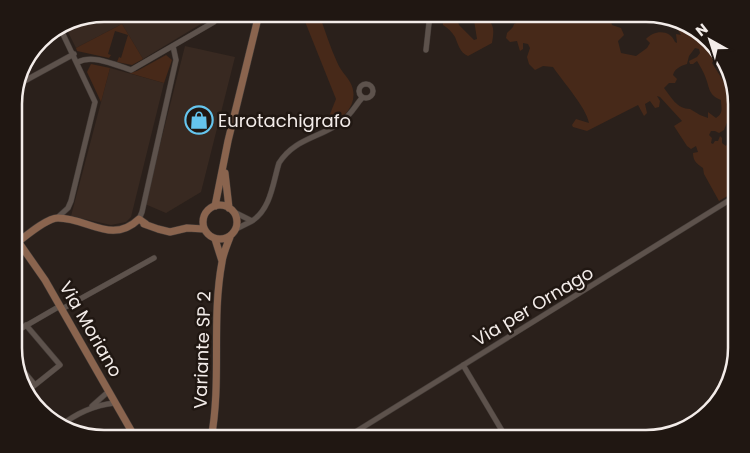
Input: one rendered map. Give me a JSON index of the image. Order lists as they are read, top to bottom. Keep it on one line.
{"streets":{"main road":["Via Moriano","Variante SP 2"],"street":["Via per Ornago"]},"places":{"shop":["Eurotachigrafo"]},"north":"top left"}
